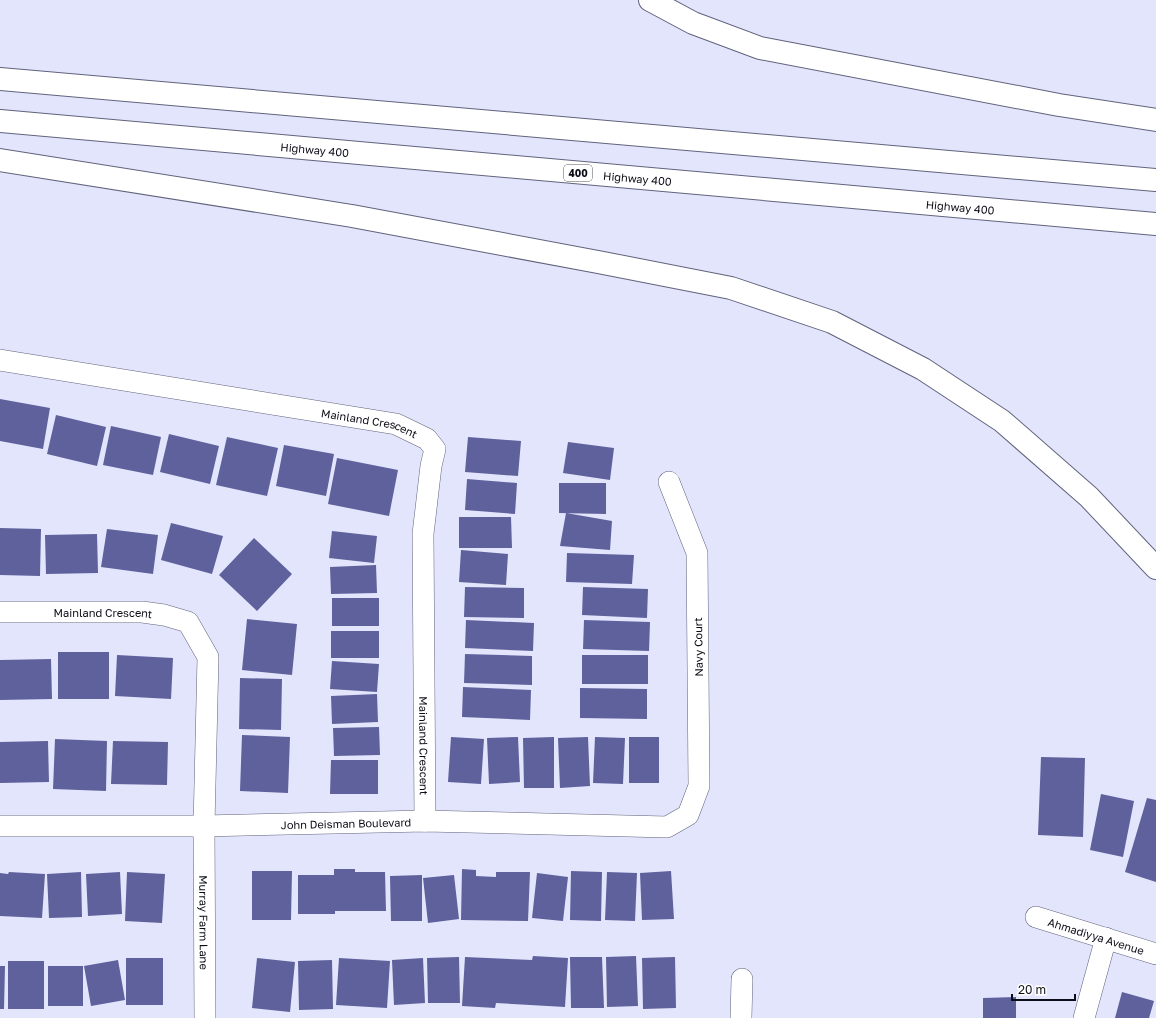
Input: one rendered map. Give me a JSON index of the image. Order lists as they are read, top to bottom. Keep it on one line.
{"streets":{"highway":["Highway 400","400"],"street":["Mainland Crescent","Navy Court","John Deisman Boulevard","Murray Farm Lane","Ahmadiyya Avenue"]},"crossings":[["Mainland Crescent","John Deisman Boulevard"],["Mainland Crescent","Murray Farm Lane"],["Navy Court","John Deisman Boulevard"],["John Deisman Boulevard","Murray Farm Lane"]],"scale_bar":"20 m"}
